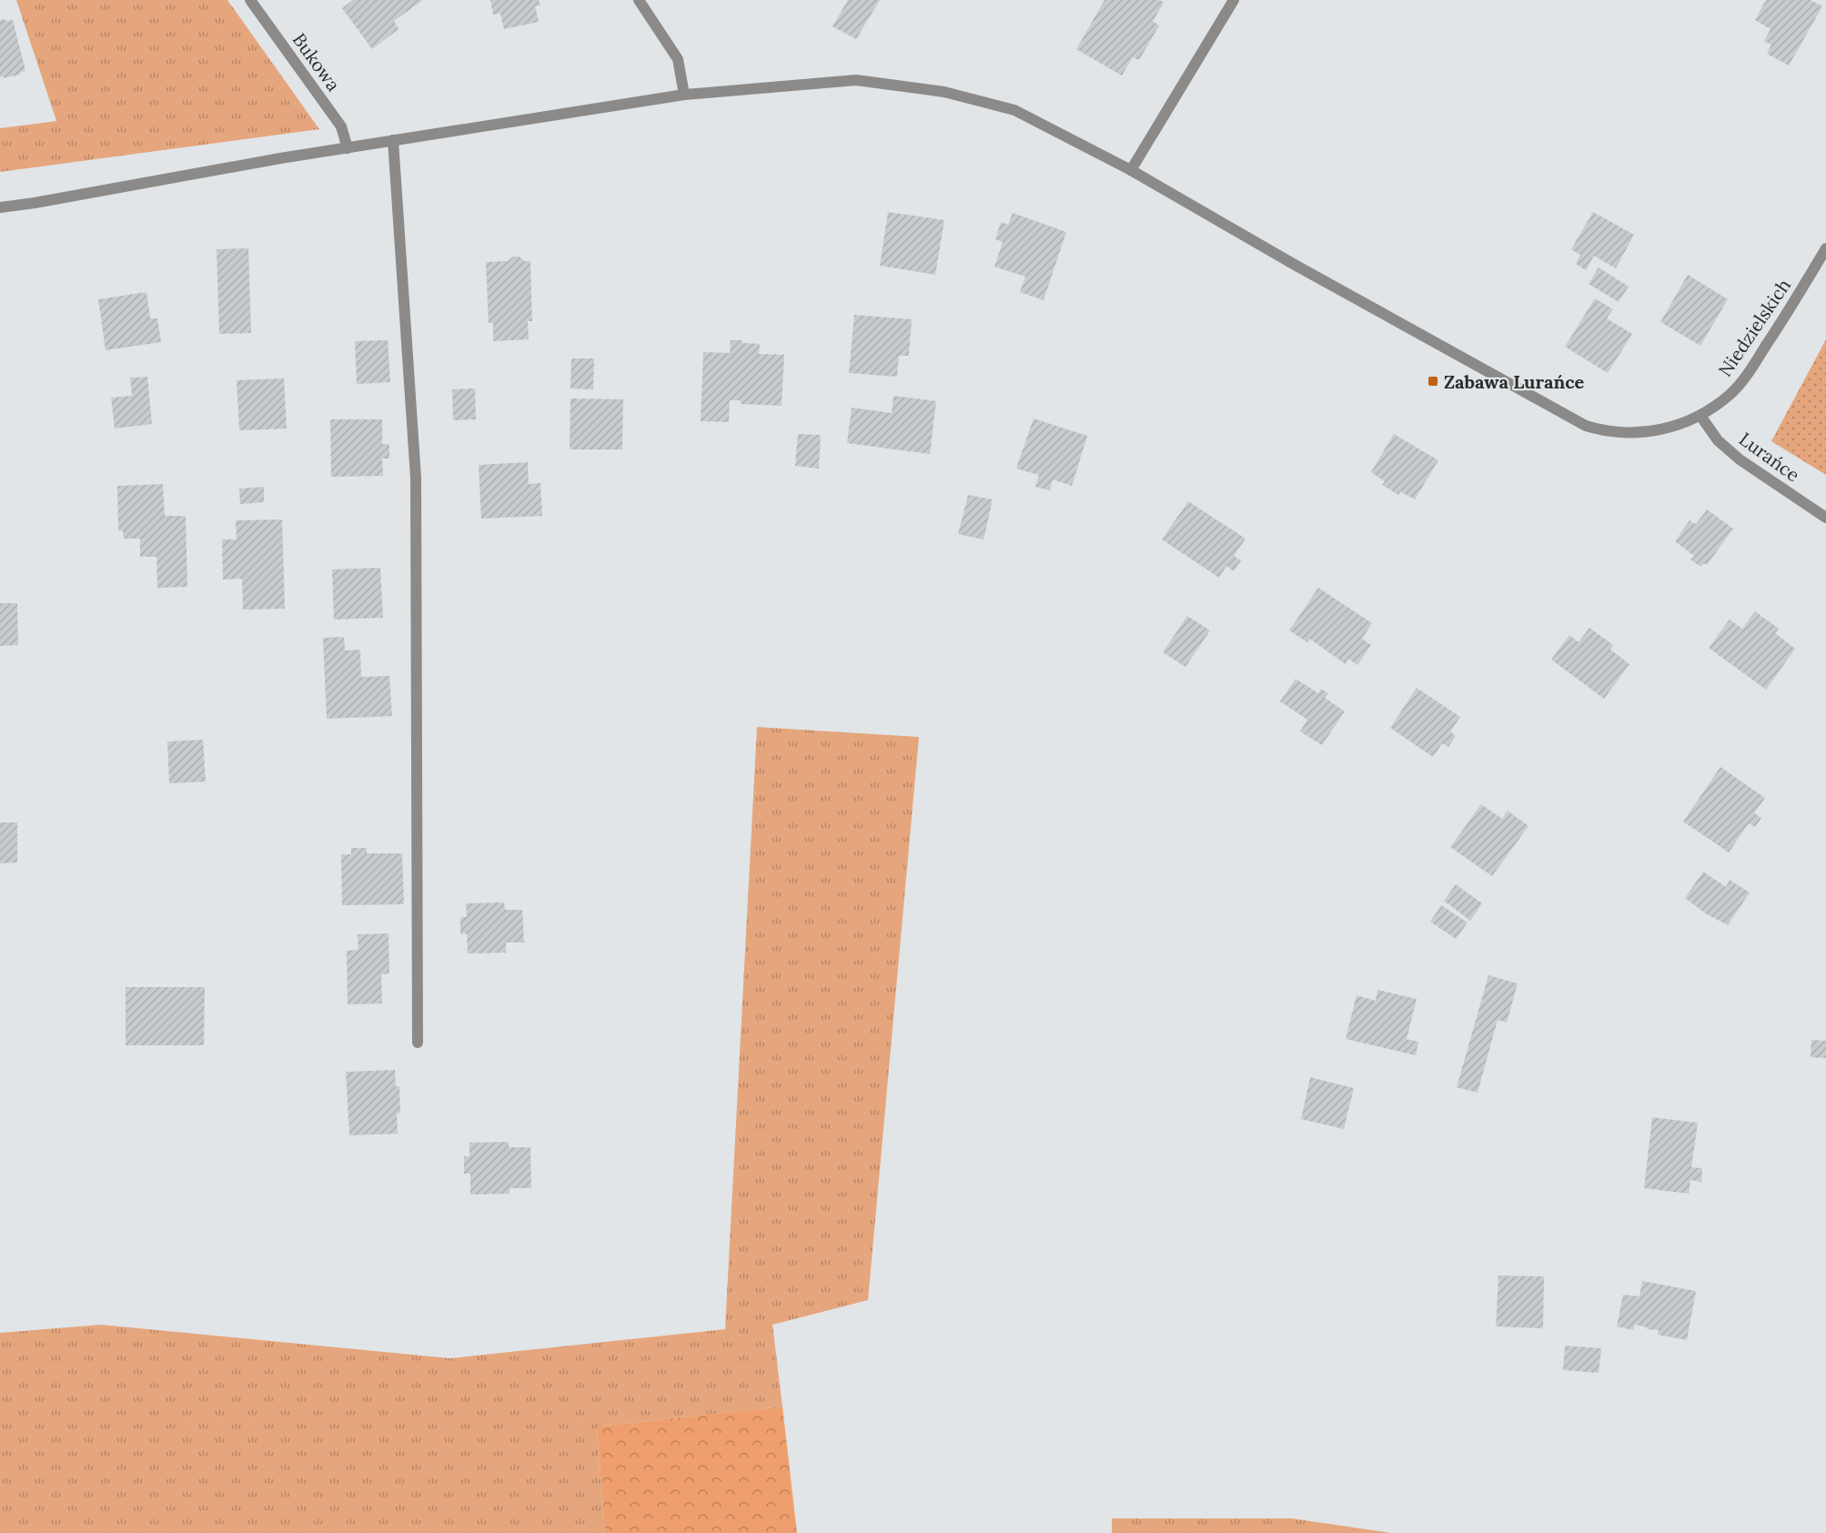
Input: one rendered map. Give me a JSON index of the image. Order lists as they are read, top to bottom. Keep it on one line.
{"streets":{"street":["Bukowa","Niedzielskich","Lurańce"]},"crossings":[["Bukowa","Niedzielskich"],["Niedzielskich","Lurańce"]],"places":{"transit":["Zabawa Lurańce"]}}
